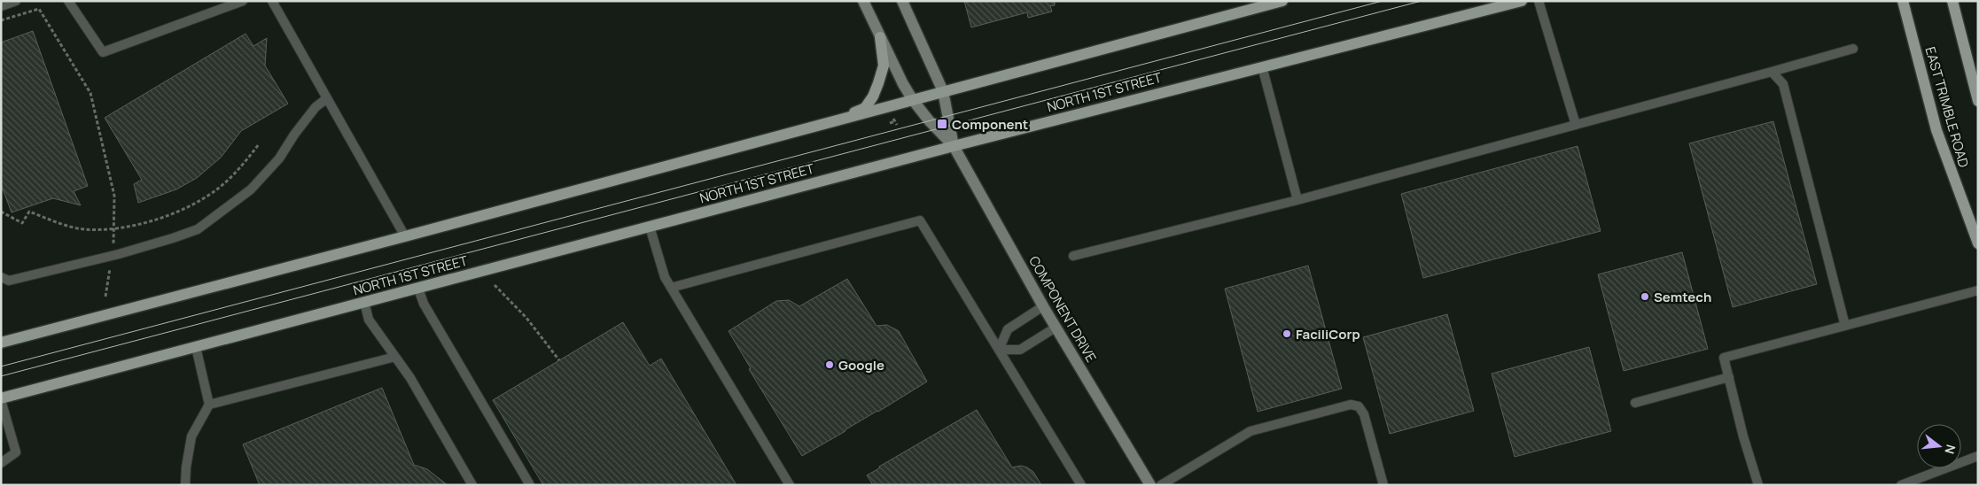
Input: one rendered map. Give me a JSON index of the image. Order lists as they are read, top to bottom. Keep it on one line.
{"streets":{"main road":["NORTH 1ST STREET","EAST TRIMBLE ROAD"],"street":["COMPONENT DRIVE"]},"crossings":[["NORTH 1ST STREET","COMPONENT DRIVE"]],"places":{"transit":["Component"],"other":["Semtech","FaciliCorp","Google"]},"north":"right"}
